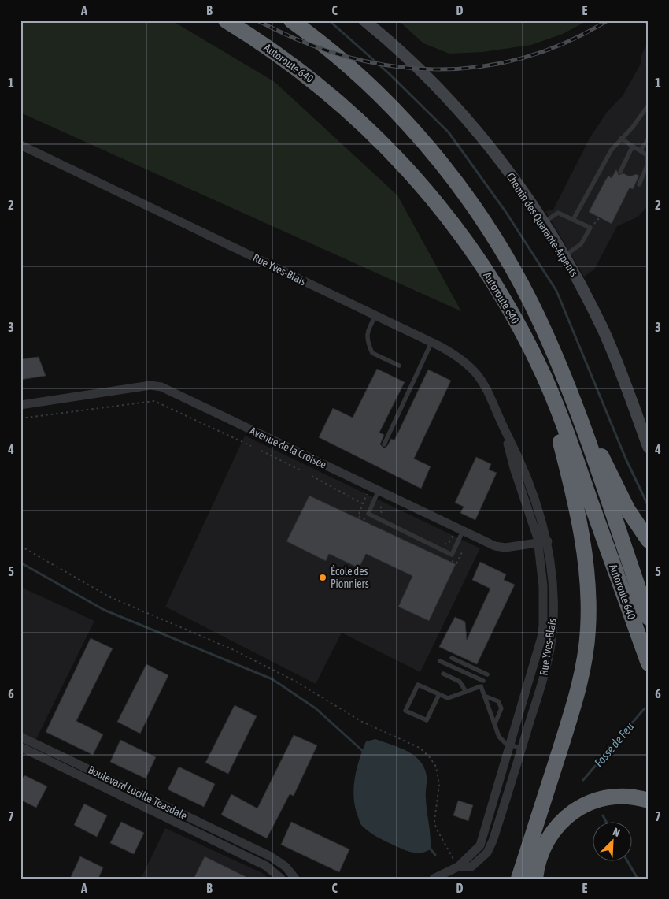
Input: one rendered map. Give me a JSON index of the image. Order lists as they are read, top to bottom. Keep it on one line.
{"streets":{"highway":["Autoroute 640"],"street":["Chemin des Quarante-Arpents","Rue Yves-Blais","Avenue de la Croisée","Boulevard Lucille-Teasdale"]},"crossings":[["Rue Yves-Blais","Avenue de la Croisée"]],"water":["Fossé de Feu"],"places":["École des Pionniers"],"north":"top right","grid":{"columns":["A","B","C","D","E"],"rows":["1","2","3","4","5","6","7"]}}
